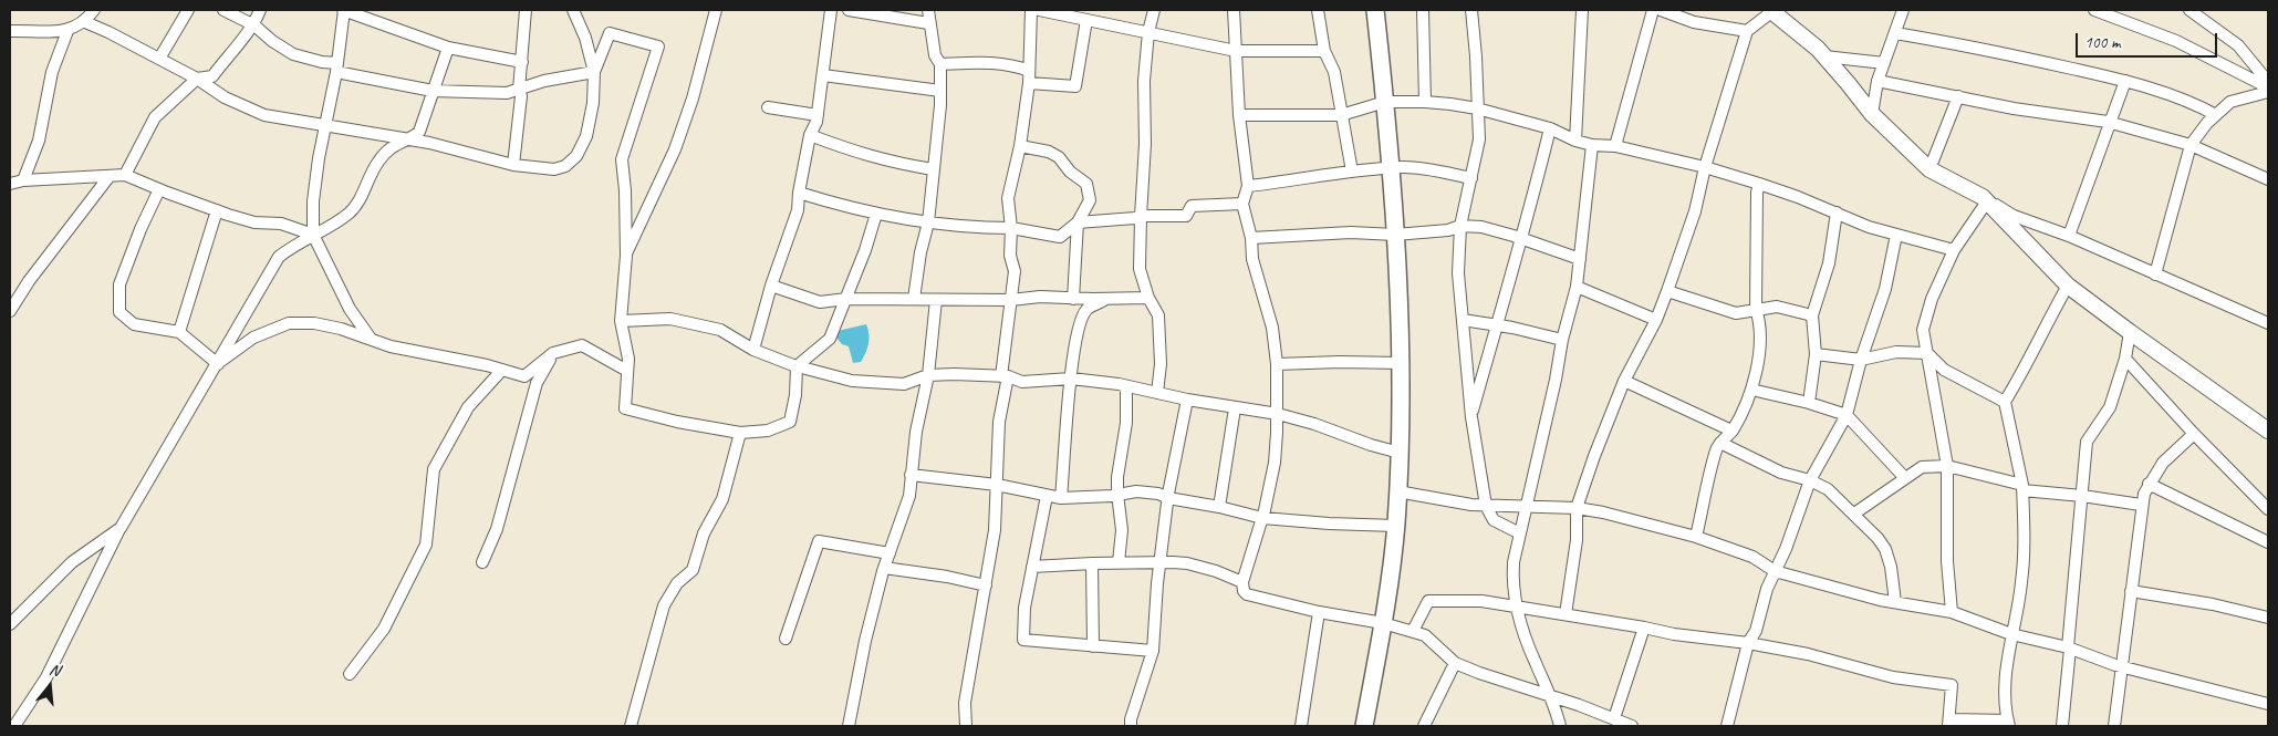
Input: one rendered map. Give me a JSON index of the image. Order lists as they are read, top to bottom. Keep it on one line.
{"scale_bar":"100 m","north":"top"}
